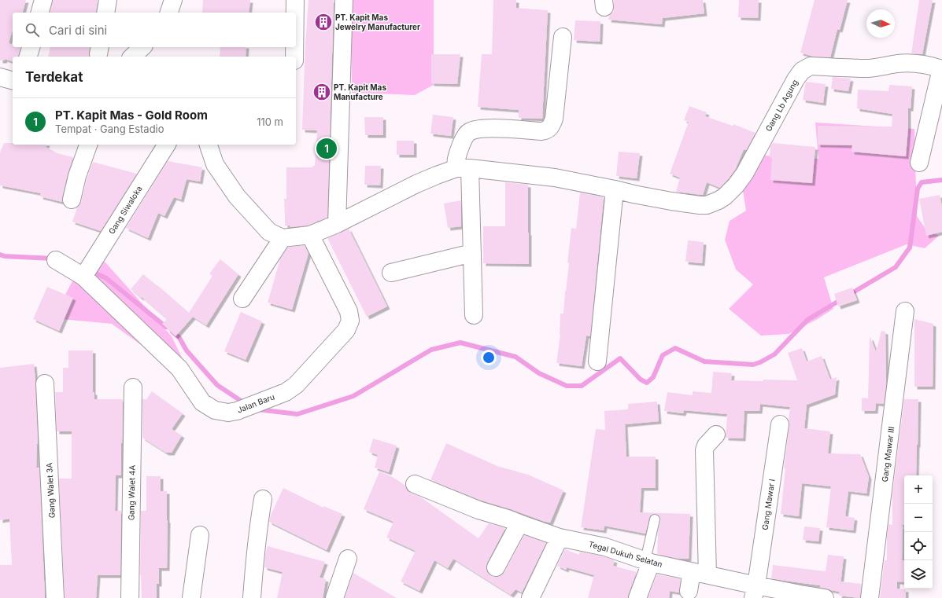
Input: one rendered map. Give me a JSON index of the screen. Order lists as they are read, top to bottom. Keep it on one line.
{"streets":{"street":["Gang Lb Agung","Gang Siwaloka","Jalan Baru","Gang Mawar III","Gang Walet 3A","Gang Walet 4A","Gang Mawar I","Tegal Dukuh Selatan"]},"crossings":[["Gang Siwaloka","Jalan Baru"],["Gang Mawar I","Tegal Dukuh Selatan"]],"places":{"building":["PT. Kapit Mas Jewelry Manufacturer","PT. Kapit Mas Manufacture"]},"north":"right","page":{"search":"Cari di sini","heading":"Terdekat","list":[{"mark":"1","name":"PT. Kapit Mas - Gold Room","note":"Tempat · Gang Estadio","value":"110 m"}],"pins":"1","map_buttons":["+","−"]}}
